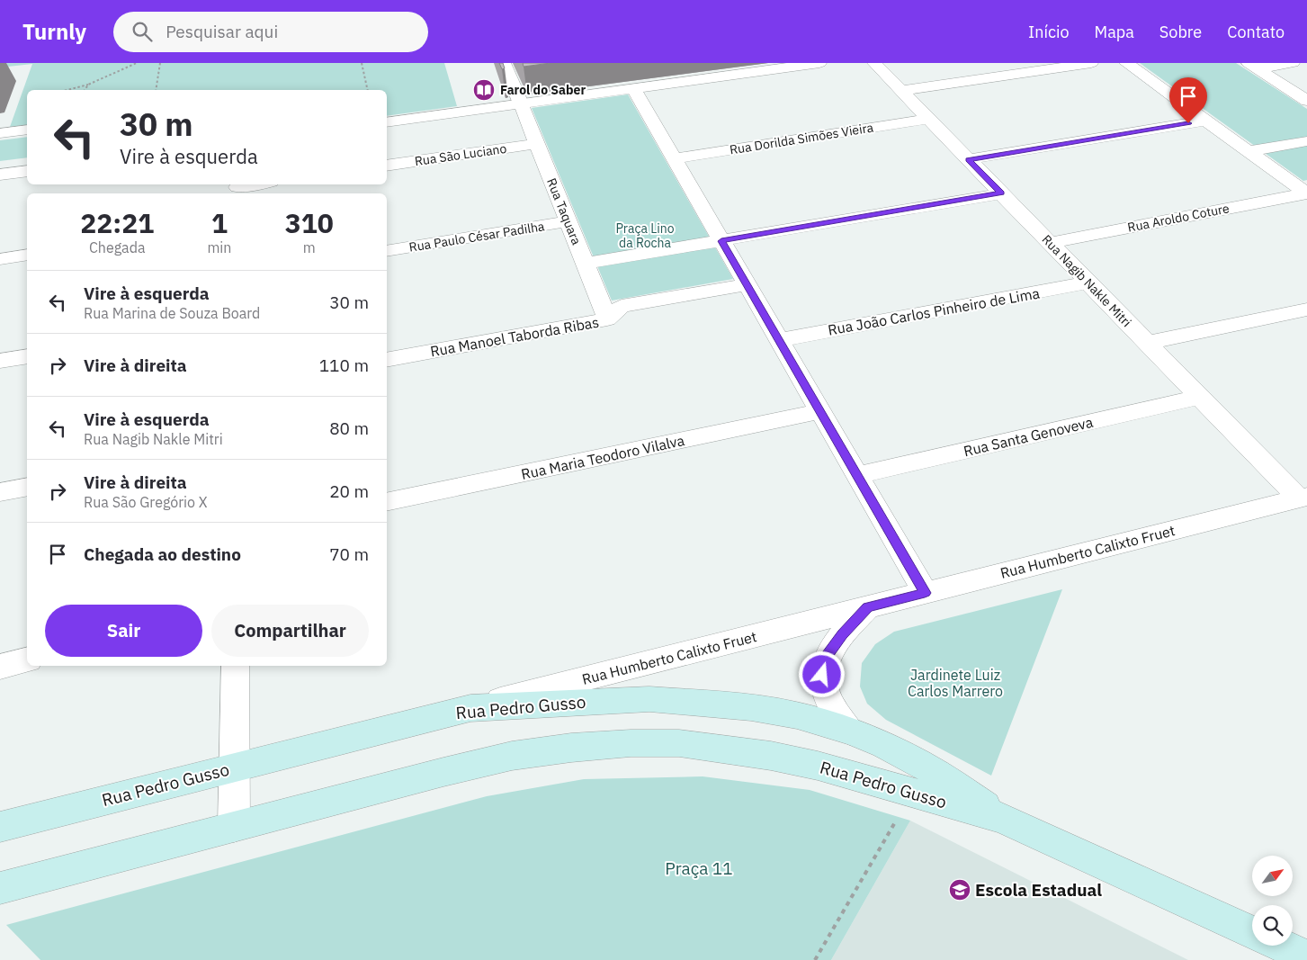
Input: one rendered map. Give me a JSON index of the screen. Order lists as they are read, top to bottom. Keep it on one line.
{"streets":{"main road":["Rua Pedro Gusso"],"street":["Rua Dorilda Simões Vieira","Rua São Luciano","Rua Taquara","Rua Aroldo Coture","Rua Paulo César Padilha","Rua Nagib Nakle Mitri","Rua João Carlos Pinheiro de Lima","Rua Manoel Taborda Ribas","Rua Santa Genoveva","Rua Maria Teodoro Vilalva","Rua Humberto Calixto Fruet"]},"crossings":[["Rua Dorilda Simões Vieira","Rua Nagib Nakle Mitri"],["Rua São Luciano","Rua Taquara"],["Rua Taquara","Rua Paulo César Padilha"],["Rua Taquara","Rua Manoel Taborda Ribas"],["Rua Aroldo Coture","Rua Nagib Nakle Mitri"],["Rua Nagib Nakle Mitri","Rua João Carlos Pinheiro de Lima"],["Rua Nagib Nakle Mitri","Rua Santa Genoveva"],["Rua Nagib Nakle Mitri","Rua Humberto Calixto Fruet"],["Rua Humberto Calixto Fruet","Rua Pedro Gusso"]],"parks":["Praça Lino da Rocha","Jardinete Luiz Carlos Marrero","Praça 11"],"places":{"library":["Farol do Saber"],"school or university":["Escola Estadual"]},"north":"top right","page":{"header":"Turnly","search":"Pesquisar aqui","nav":["Início","Mapa","Sobre","Contato"],"turn":["30 m","Vire à esquerda"],"eta":["22:21","Chegada","1","min","310","m"],"list":[{"name":"Vire à esquerda","note":"Rua Marina de Souza Board","value":"30 m"},{"name":"Vire à direita","value":"110 m"},{"name":"Vire à esquerda","note":"Rua Nagib Nakle Mitri","value":"80 m"},{"name":"Vire à direita","note":"Rua São Gregório X","value":"20 m"},{"name":"Chegada ao destino","value":"70 m"}],"buttons":["Sair","Compartilhar"]}}
